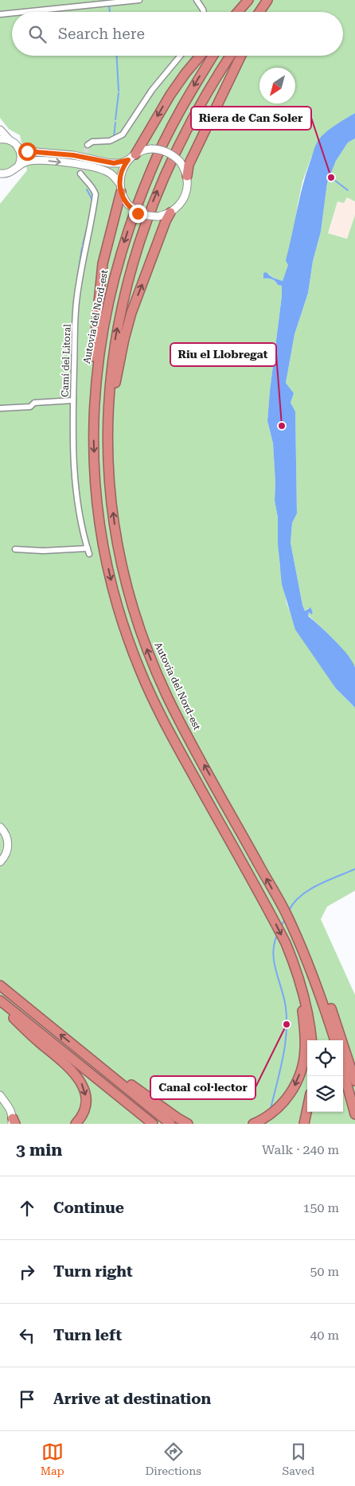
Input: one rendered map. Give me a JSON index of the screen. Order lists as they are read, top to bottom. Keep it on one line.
{"streets":{"highway":["Autovia del Nord-est"],"street":["Camí del Litoral"]},"places":["Riera de Can Soler","Riu el Llobregat","Canal col·lector"],"north":"bottom left","page":{"search":"Search here","heading":["3 min","Walk · 240 m"],"list":[["Continue","150 m"],["Turn right","50 m"],["Turn left","40 m"],"Arrive at destination"],"nav":["Map","Directions","Saved"]}}
